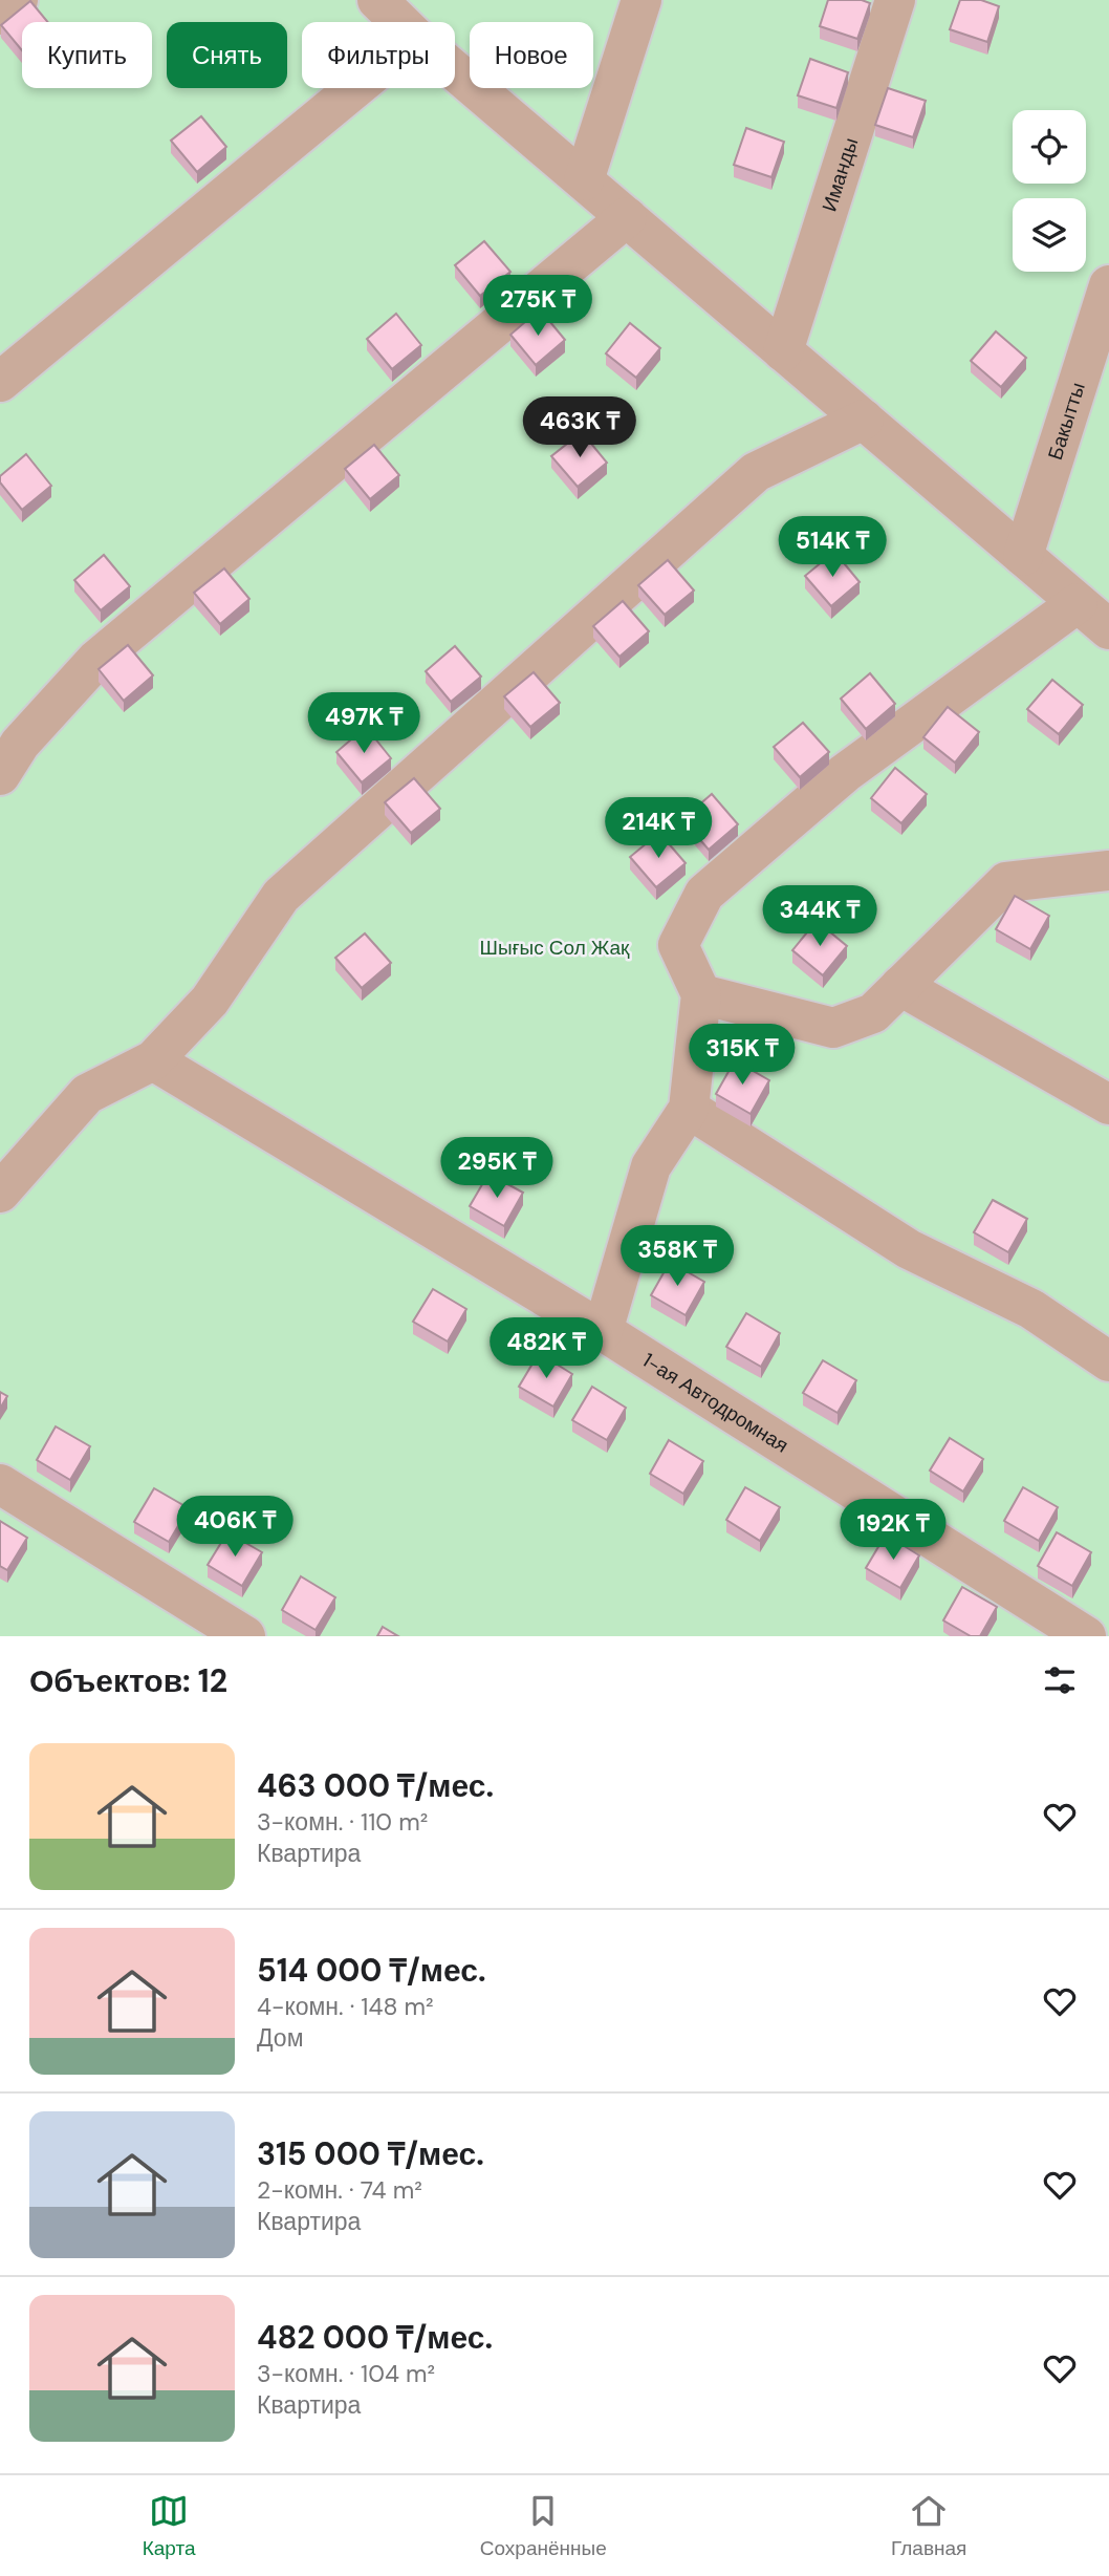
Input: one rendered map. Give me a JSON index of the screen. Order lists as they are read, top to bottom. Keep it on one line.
{"streets":{"street":["Иманды","Бакытты","1-ая Автодромная"]},"parks":["Шығыс Сол Жақ"],"page":{"chip":["Купить","Снять","Фильтры","Новое"],"price":["275K ₸","463K ₸","514K ₸","497K ₸","214K ₸","344K ₸","315K ₸","295K ₸","358K ₸","482K ₸","406K ₸","192K ₸"],"heading":"Объектов: 12","list":[{"name":"463 000 ₸/мес.","note":"3-комн. · 110 m² · Квартира"},{"name":"514 000 ₸/мес.","note":"4-комн. · 148 m² · Дом"},{"name":"315 000 ₸/мес.","note":"2-комн. · 74 m² · Квартира"},{"name":"482 000 ₸/мес.","note":"3-комн. · 104 m² · Квартира"}],"tabs":["Карта","Сохранённые","Главная"]}}
